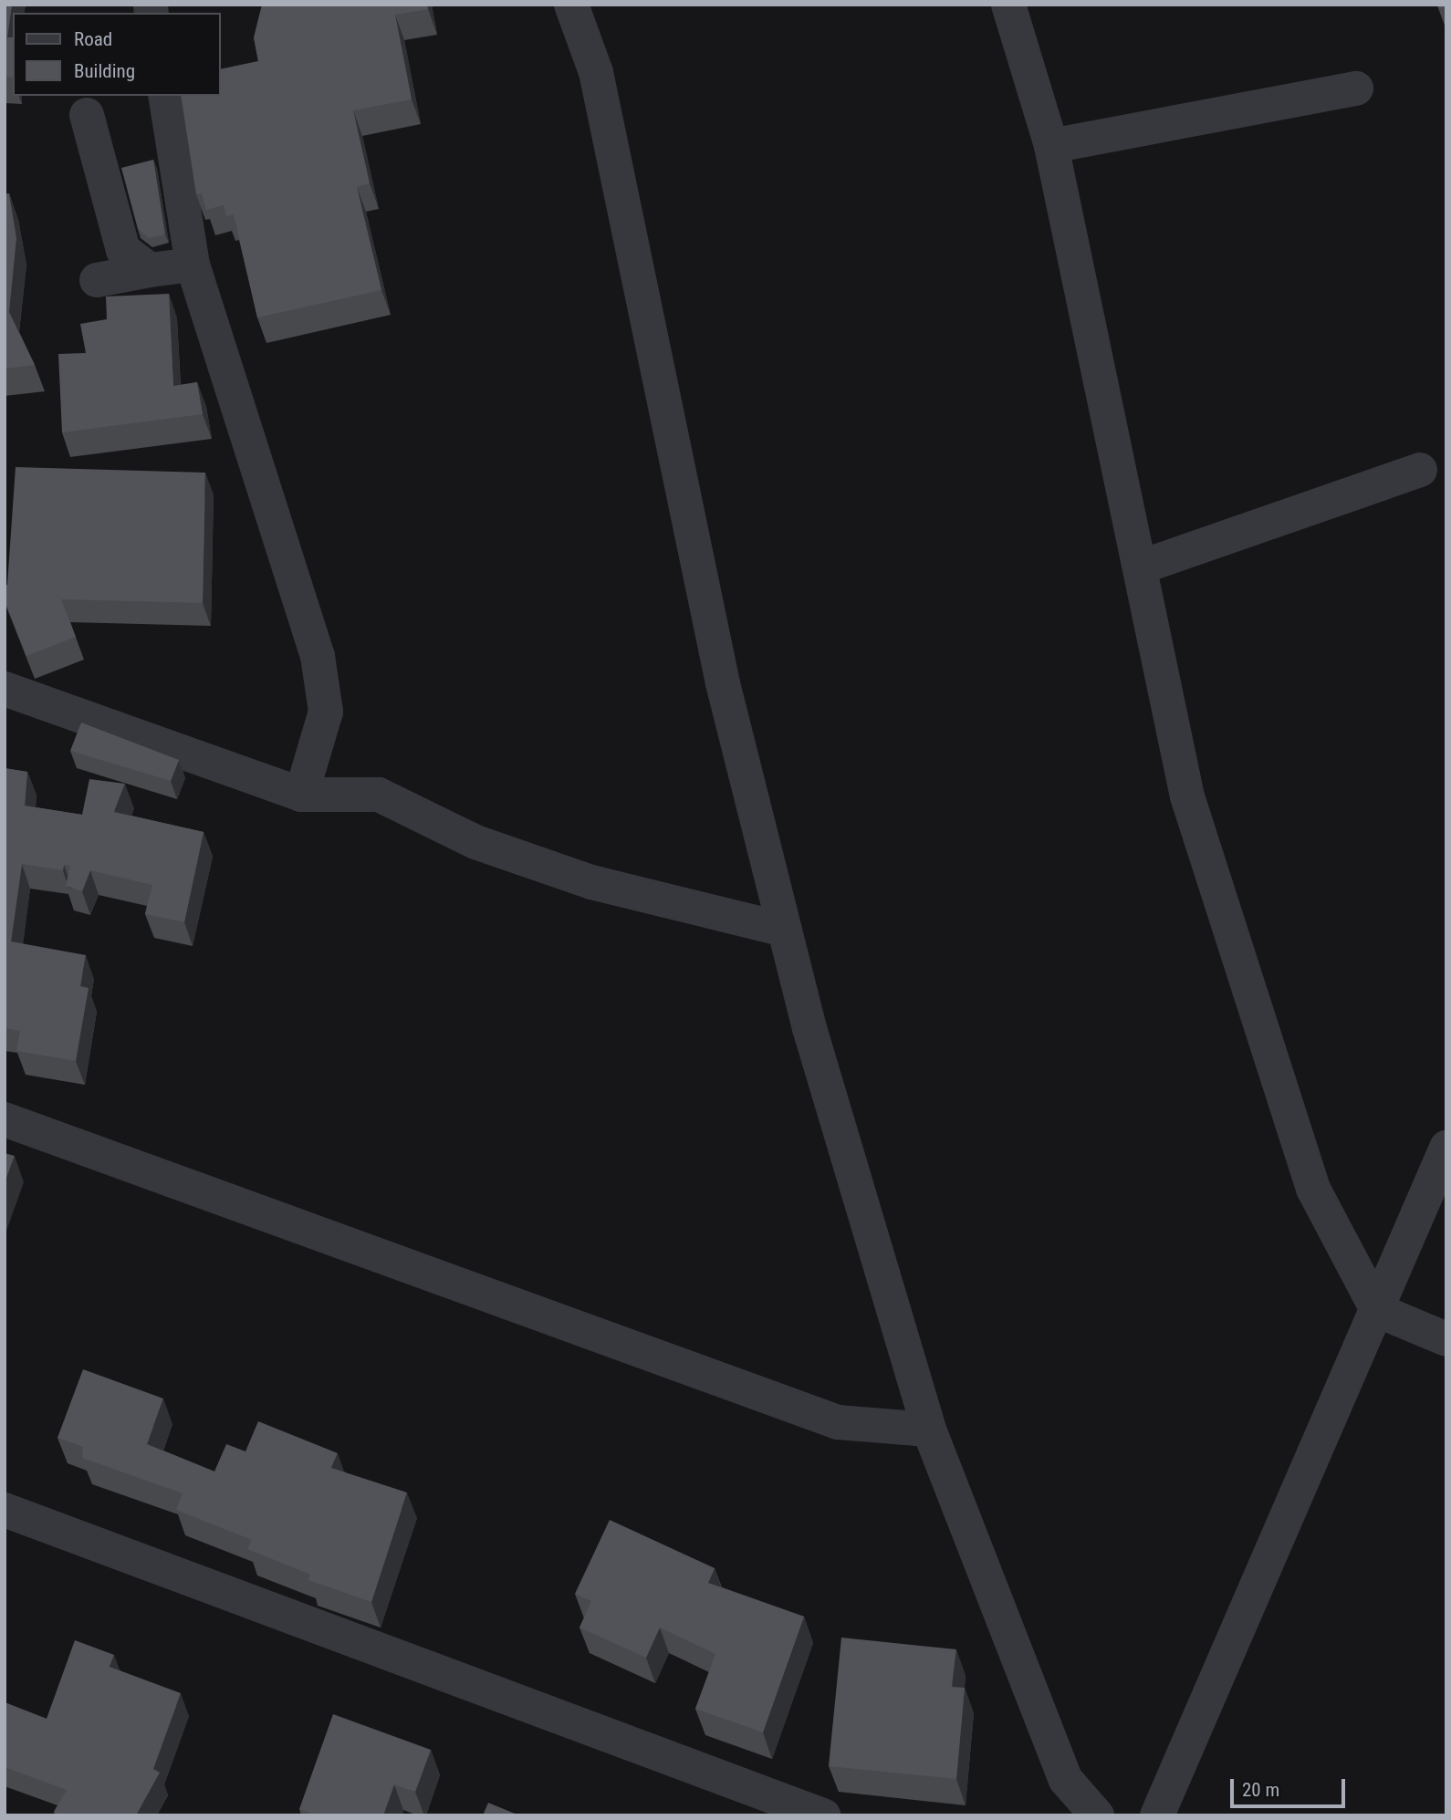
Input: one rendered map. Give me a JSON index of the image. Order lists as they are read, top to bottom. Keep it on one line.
{"legend":["Road","Building"],"scale_bar":"20 m"}
